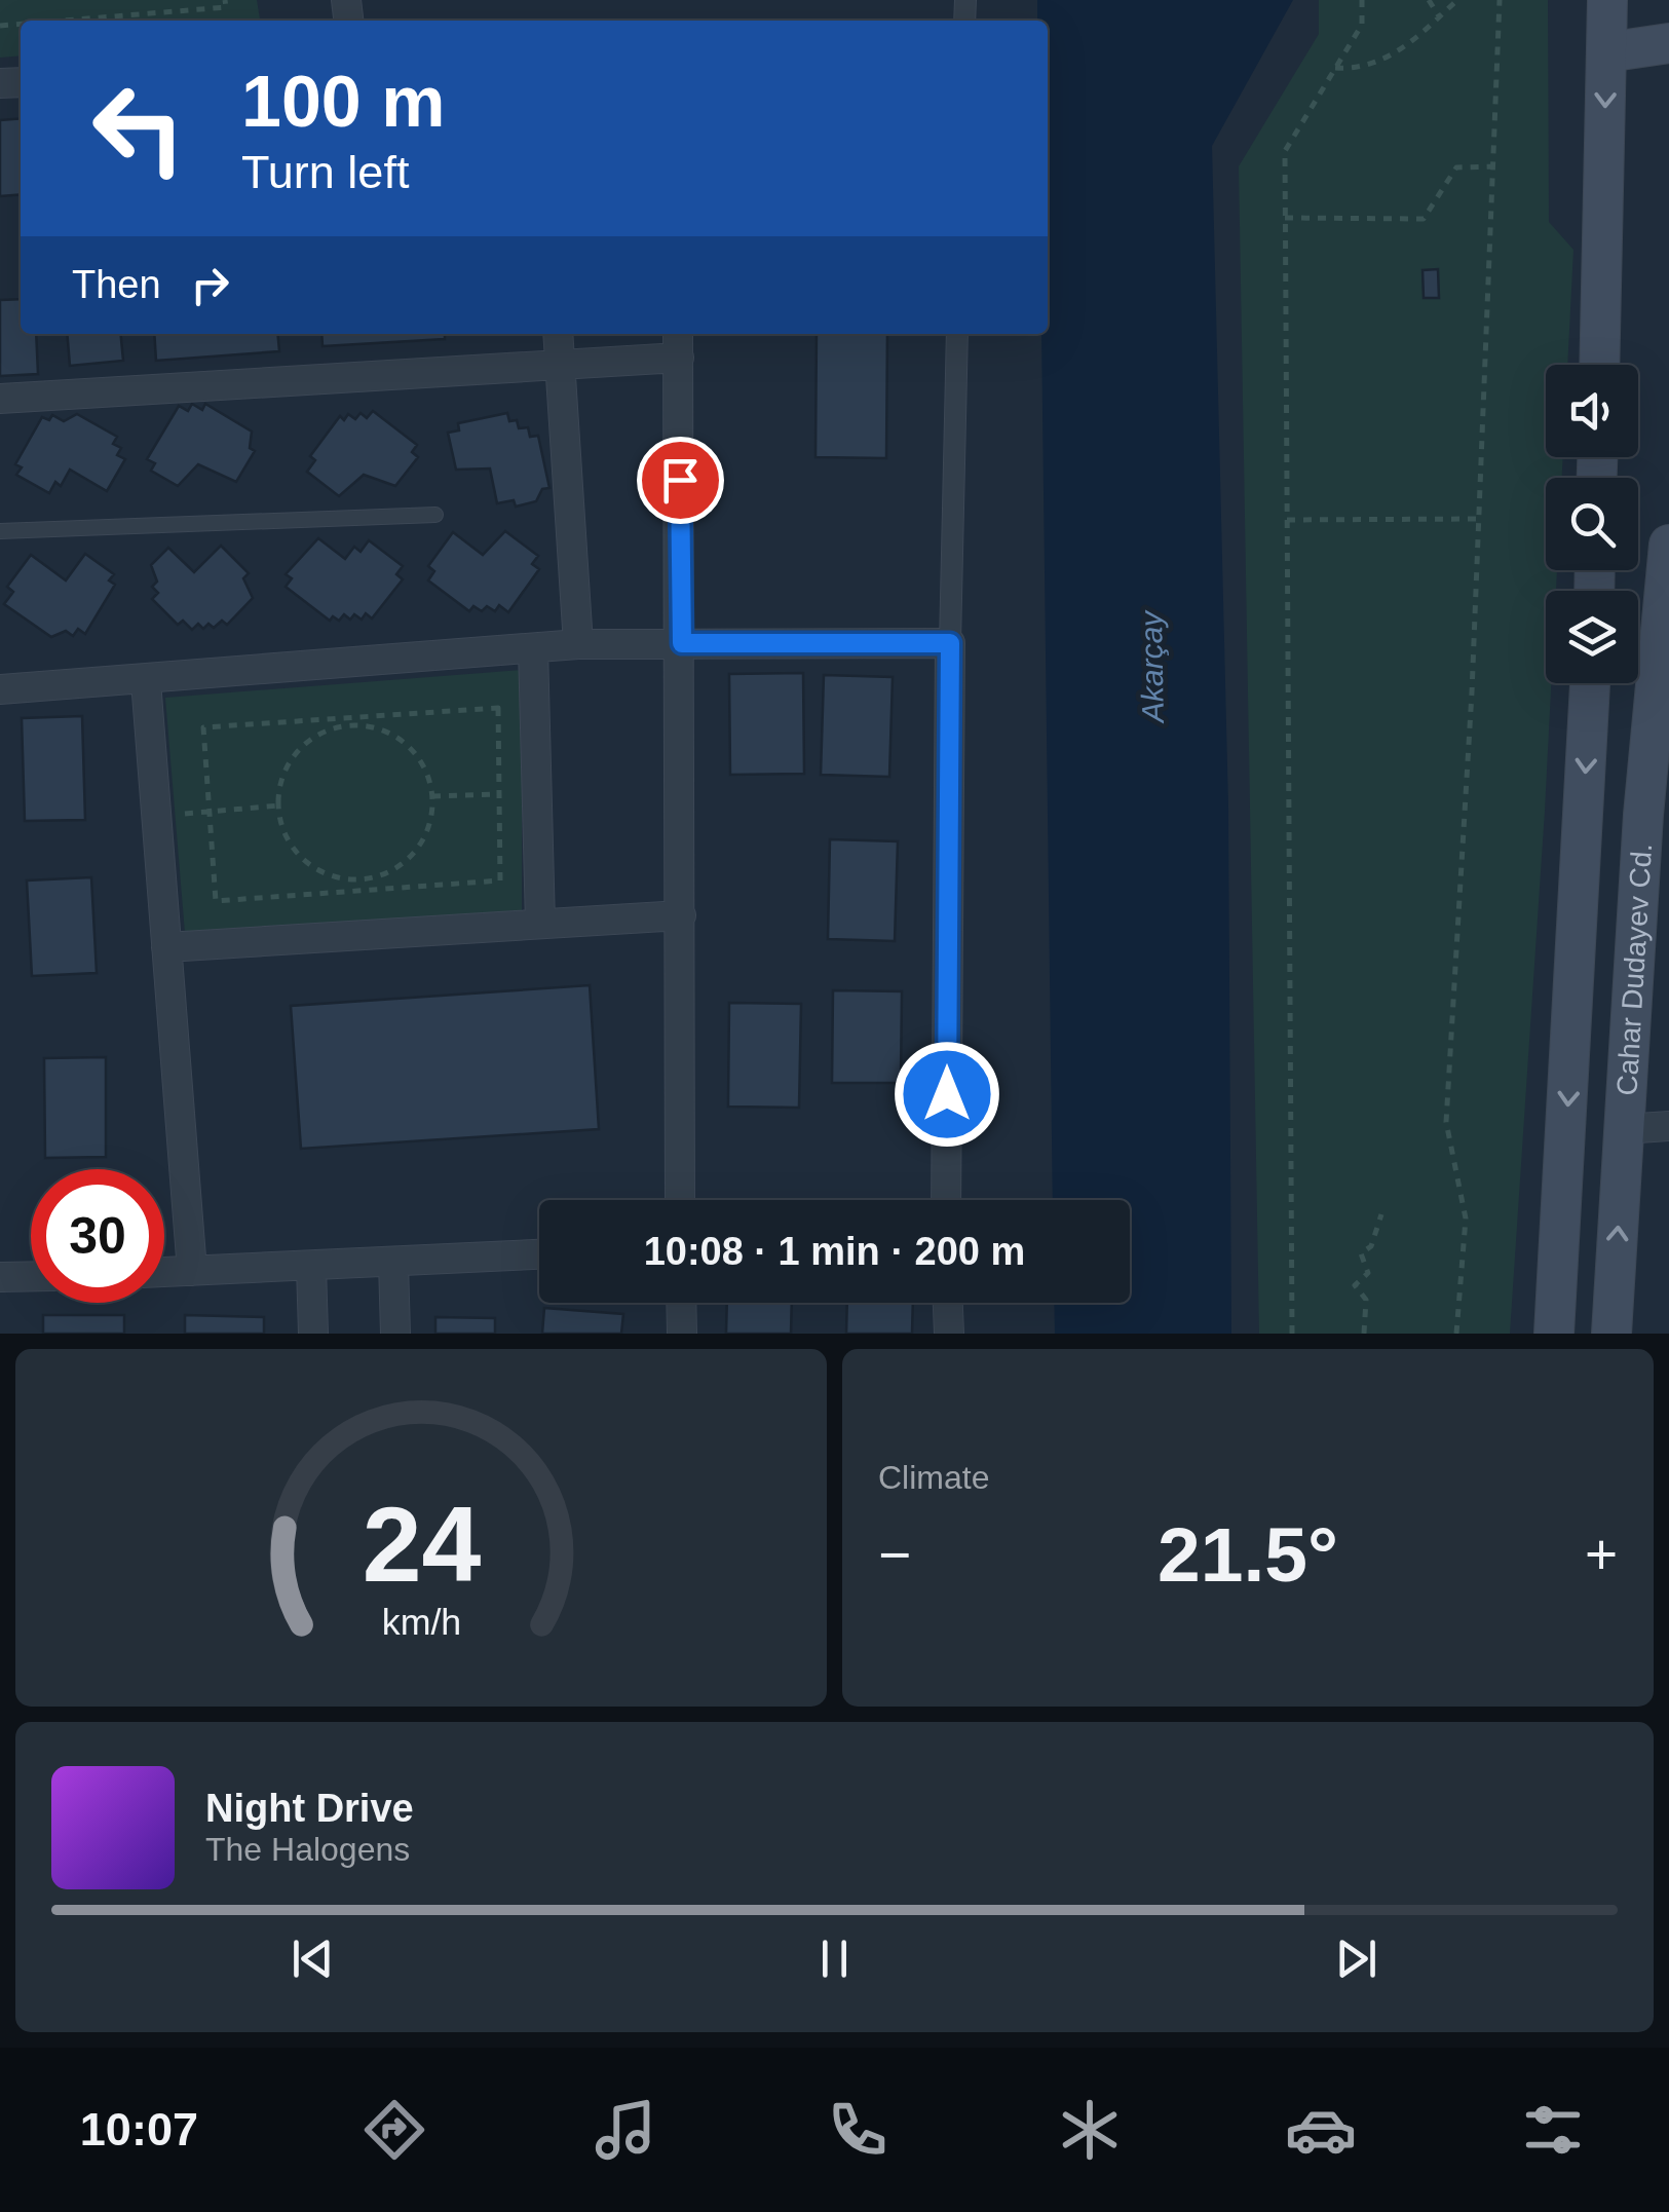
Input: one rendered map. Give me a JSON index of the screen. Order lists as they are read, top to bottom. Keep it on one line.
{"streets":{"main road":["Cahar Dudayev Cd."]},"water":["Akarçay"],"page":{"turn":["100 m","Turn left"],"then":"Then","limit":"30","trip":"10:08 · 1 min · 200 m","tile":"Climate","heat":["−","21.5°","+"],"song":["Night Drive","The Halogens"],"tabs":"10:07","gauge":["24","km/h"]}}
